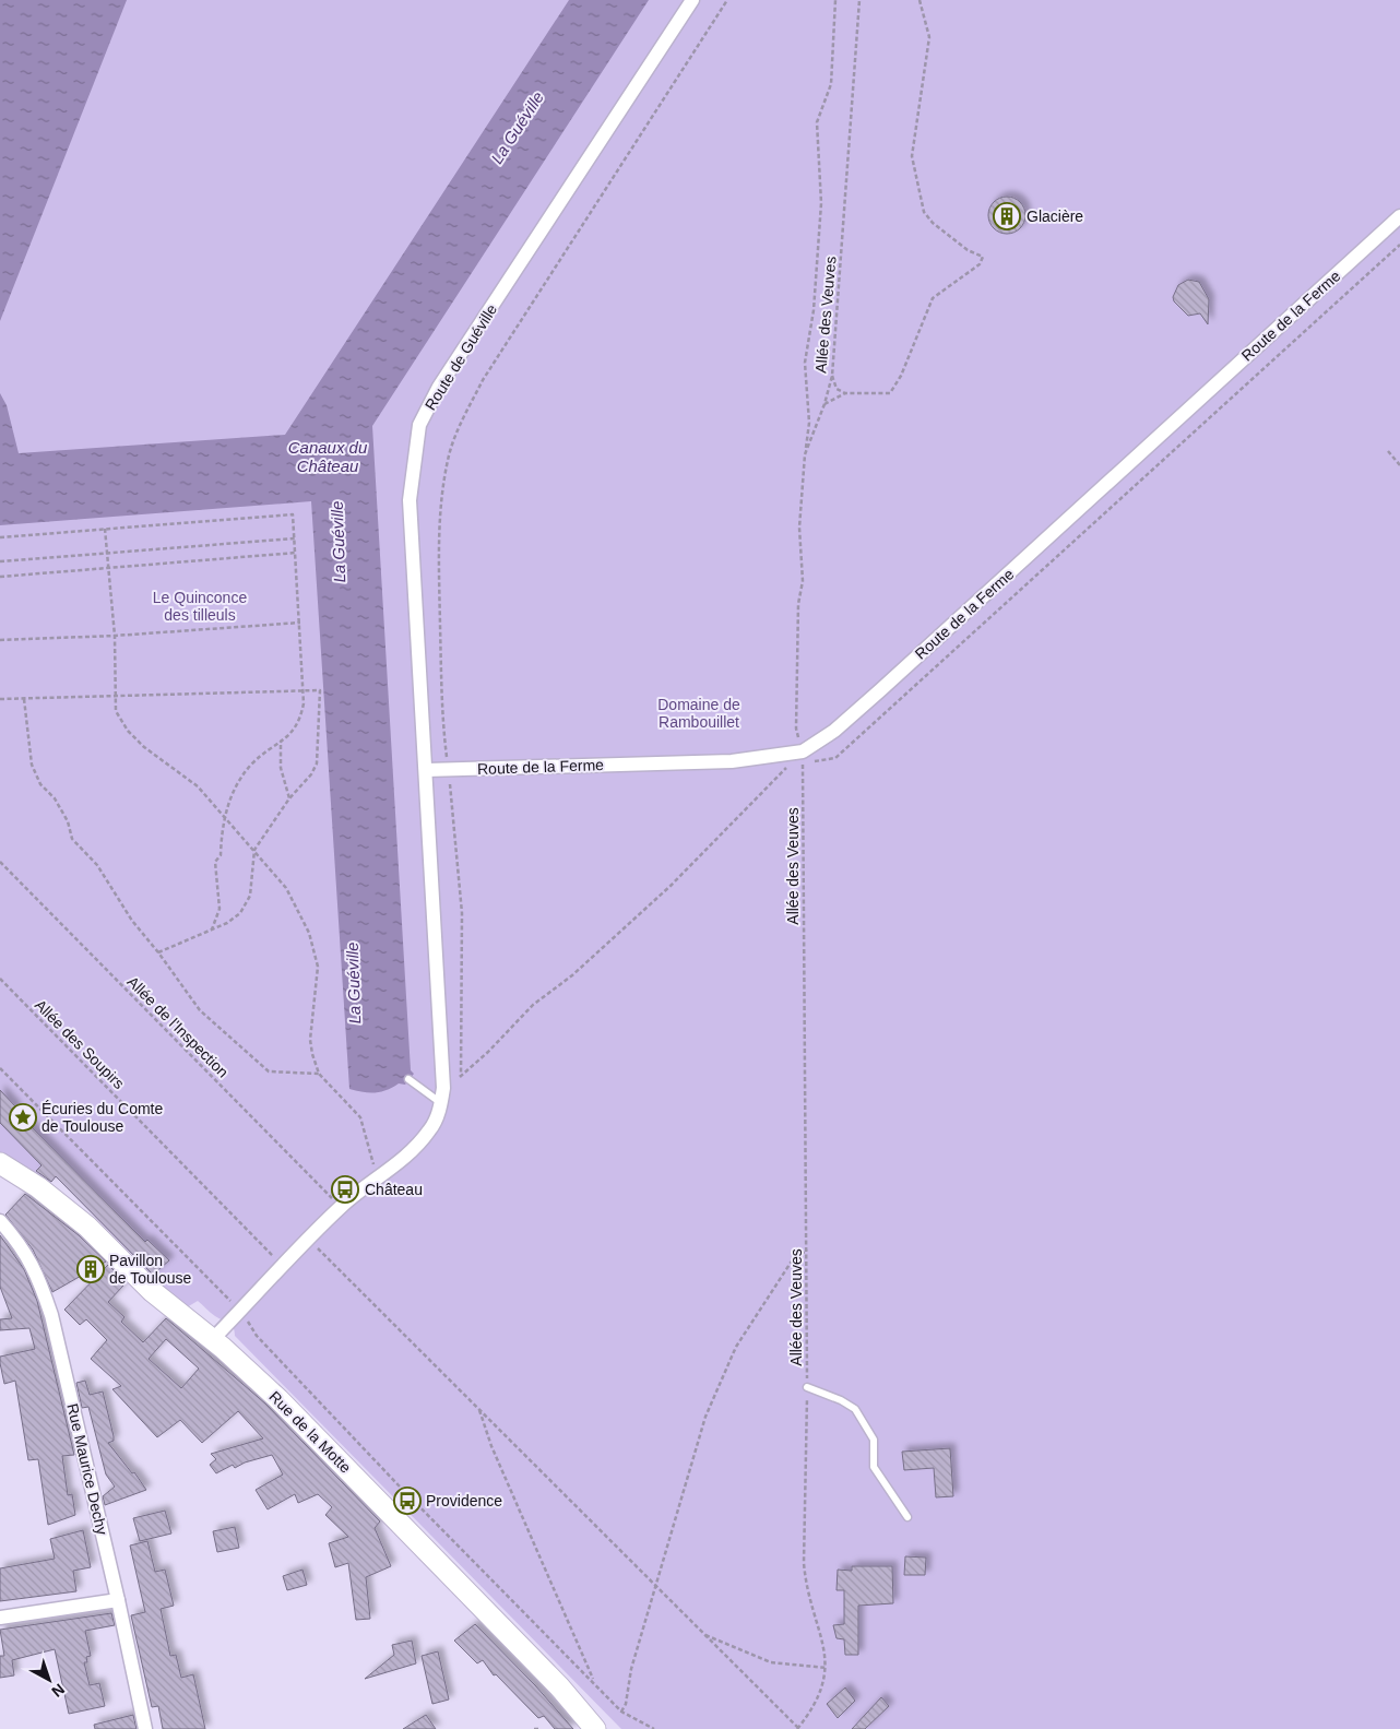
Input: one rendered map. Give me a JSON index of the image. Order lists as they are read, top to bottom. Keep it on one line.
{"streets":{"street":["Route de la Ferme","Route de Guéville","Rue de la Motte","Rue Maurice Dechy"],"path":["Allée des Veuves","Allée de l'Inspection","Allée des Soupirs"]},"crossings":[["Allée des Veuves","Route de la Ferme"],["Route de la Ferme","Route de Guéville"],["Route de Guéville","Allée de l'Inspection"],["Route de Guéville","Allée des Soupirs"],["Route de Guéville","Rue de la Motte"]],"water":["La Guéville","Canaux du Château"],"parks":["Le Quinconce des tilleuls","Domaine de Rambouillet"],"places":{"building":["Glacière","Pavillon de Toulouse"],"place":["Écuries du Comte de Toulouse"],"bus stop":["Château","Providence"]},"north":"bottom right"}
